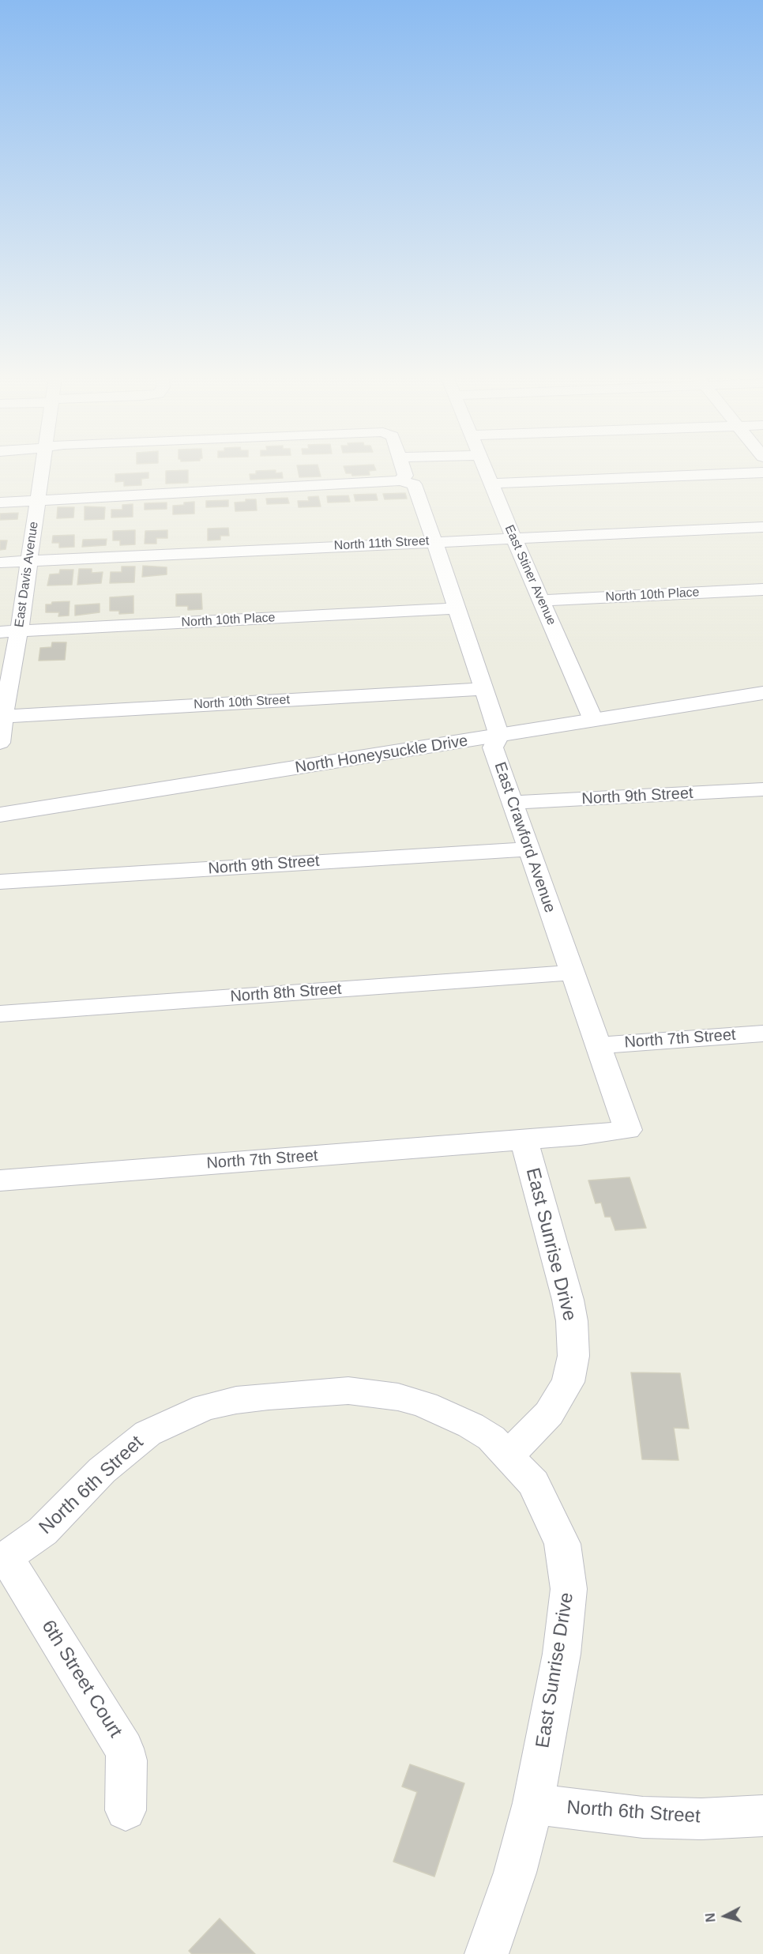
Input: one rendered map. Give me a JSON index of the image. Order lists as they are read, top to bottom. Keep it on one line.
{"streets":{"street":["North 11th Street","East Davis Avenue","East Stiner Avenue","North 10th Place","North 10th Street","North Honeysuckle Drive","North 9th Street","East Crawford Avenue","North 8th Street","North 7th Street","East Sunrise Drive","North 6th Street","6th Street Court"]},"crossings":[["North 11th Street","East Davis Avenue"],["North 11th Street","East Stiner Avenue"],["North 11th Street","East Crawford Avenue"],["East Davis Avenue","North 10th Place"],["East Davis Avenue","North 10th Street"],["East Stiner Avenue","North 10th Place"],["East Stiner Avenue","North Honeysuckle Drive"],["North 10th Place","East Crawford Avenue"],["North 10th Street","East Crawford Avenue"],["North Honeysuckle Drive","East Crawford Avenue"],["North 9th Street","East Crawford Avenue"],["East Crawford Avenue","North 8th Street"],["East Crawford Avenue","North 7th Street"],["East Crawford Avenue","East Sunrise Drive"],["North 7th Street","East Sunrise Drive"],["East Sunrise Drive","North 6th Street"],["North 6th Street","6th Street Court"]],"north":"left"}
